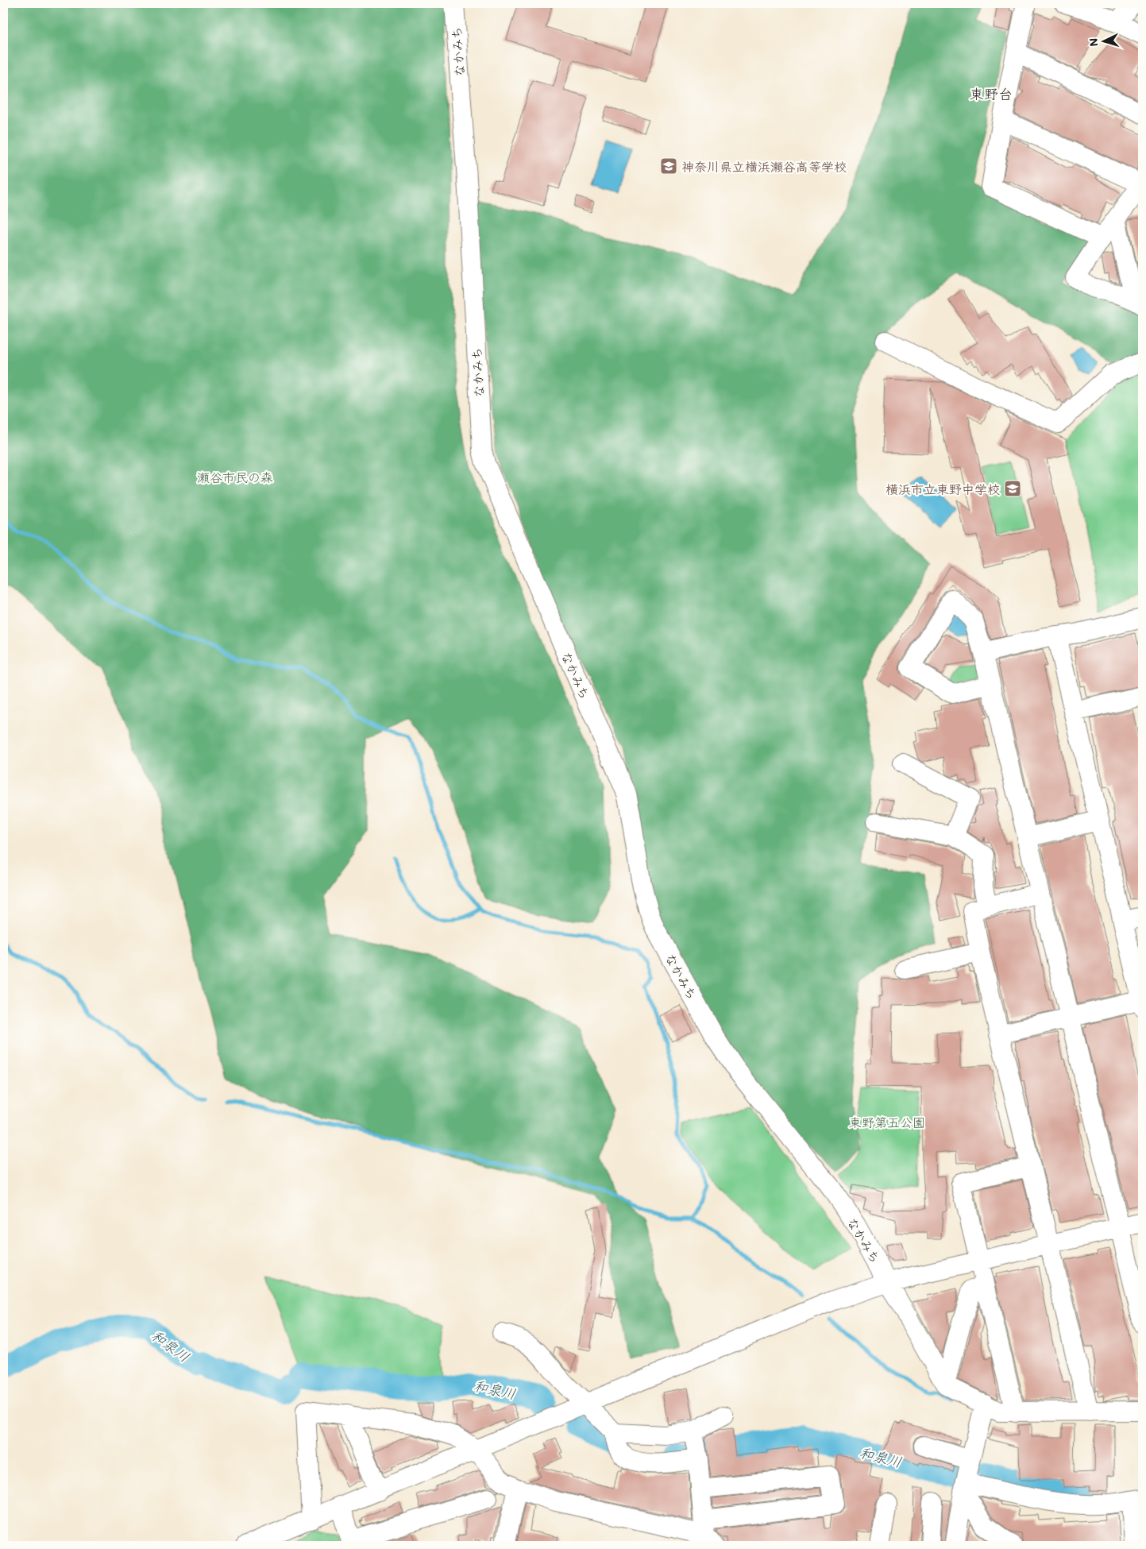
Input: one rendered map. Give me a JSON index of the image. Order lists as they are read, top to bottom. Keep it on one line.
{"streets":{"street":["なかみち"]},"districts":["東野台"],"water":["和泉川"],"parks":["瀬谷市民の森","東野第五公園"],"places":{"school or university":["神奈川県立横浜瀬谷高等学校","横浜市立東野中学校"]},"north":"left"}
